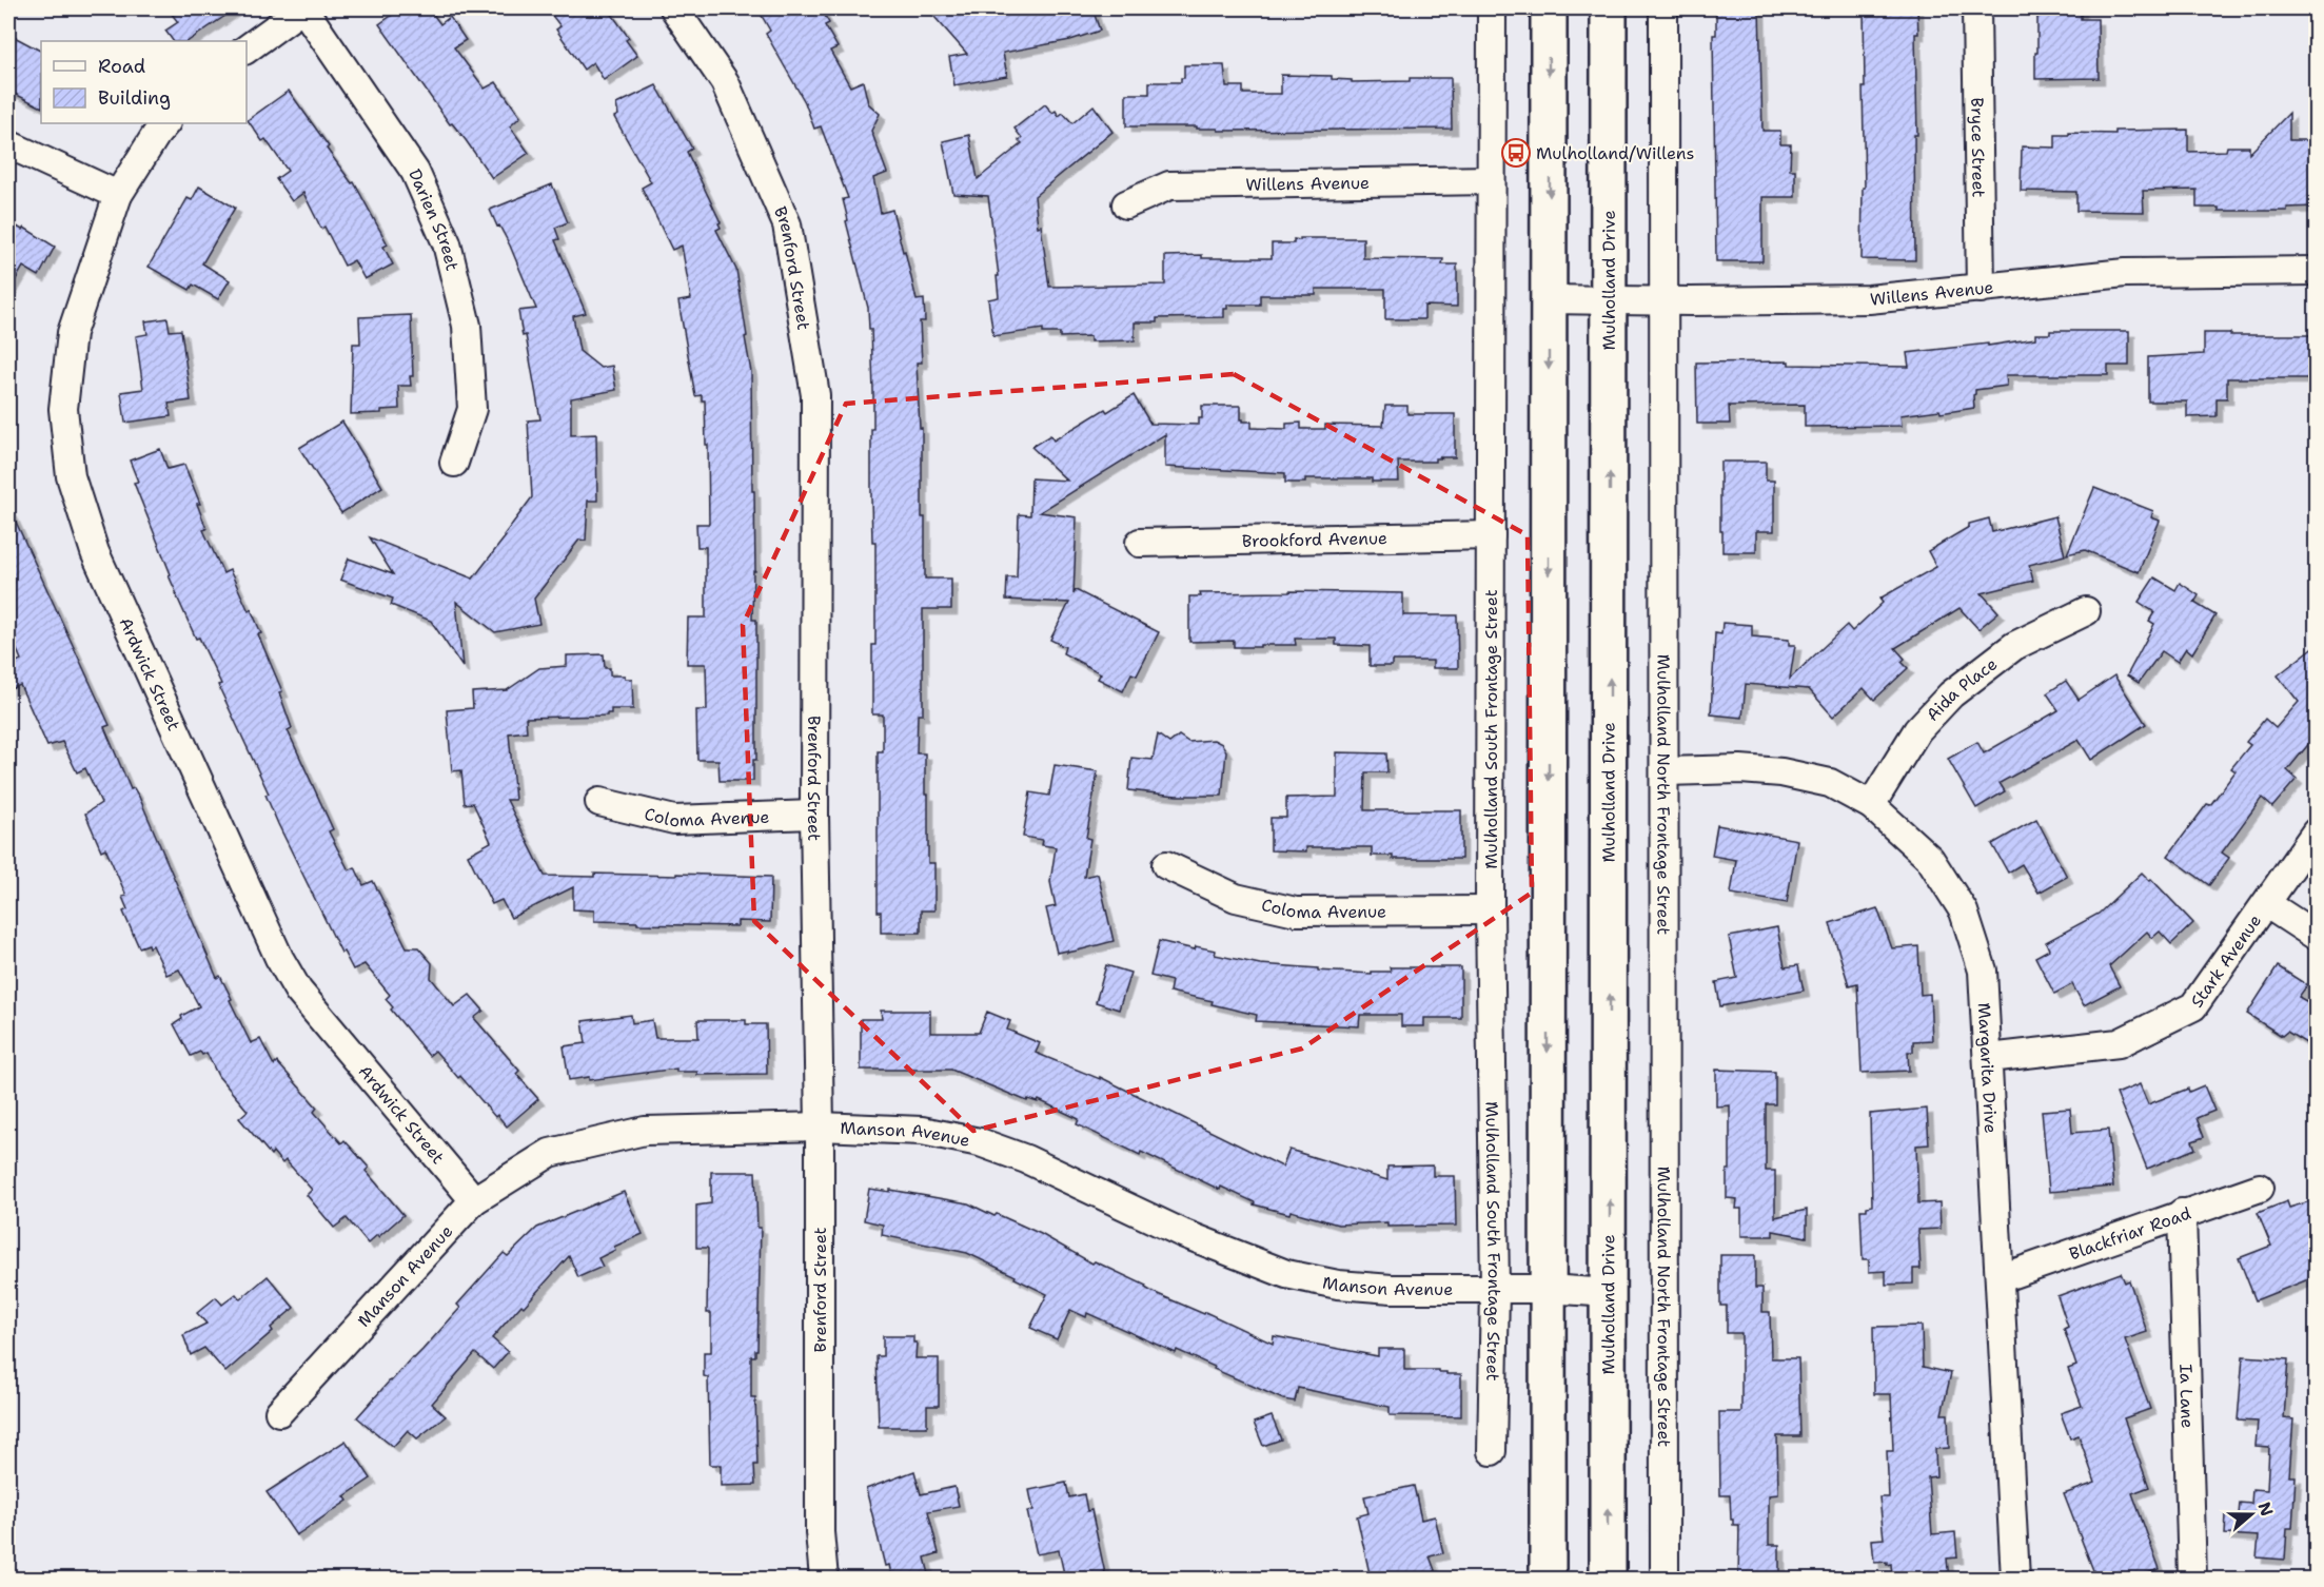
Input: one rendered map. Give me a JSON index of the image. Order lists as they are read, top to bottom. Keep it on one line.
{"streets":{"main road":["Mulholland Drive"],"street":["Bryce Street","Willens Avenue","Darien Street","Brenford Street","Brookford Avenue","Ardwick Street","Aida Place","Mulholland South Frontage Street","Mulholland North Frontage Street","Coloma Avenue","Stark Avenue","Margarita Drive","Manson Avenue","Blackfriar Road","Ia Lane"]},"crossings":[["Bryce Street","Willens Avenue"],["Willens Avenue","Mulholland Drive"],["Willens Avenue","Mulholland South Frontage Street"],["Willens Avenue","Mulholland North Frontage Street"],["Brenford Street","Coloma Avenue"],["Brenford Street","Manson Avenue"],["Mulholland Drive","Manson Avenue"],["Brookford Avenue","Mulholland South Frontage Street"],["Ardwick Street","Manson Avenue"],["Aida Place","Margarita Drive"],["Mulholland South Frontage Street","Coloma Avenue"],["Mulholland South Frontage Street","Manson Avenue"],["Mulholland North Frontage Street","Margarita Drive"],["Stark Avenue","Margarita Drive"],["Margarita Drive","Blackfriar Road"],["Blackfriar Road","Ia Lane"]],"places":{"bus stop":["Mulholland/Willens"]},"legend":["Road","Building"],"north":"right"}
